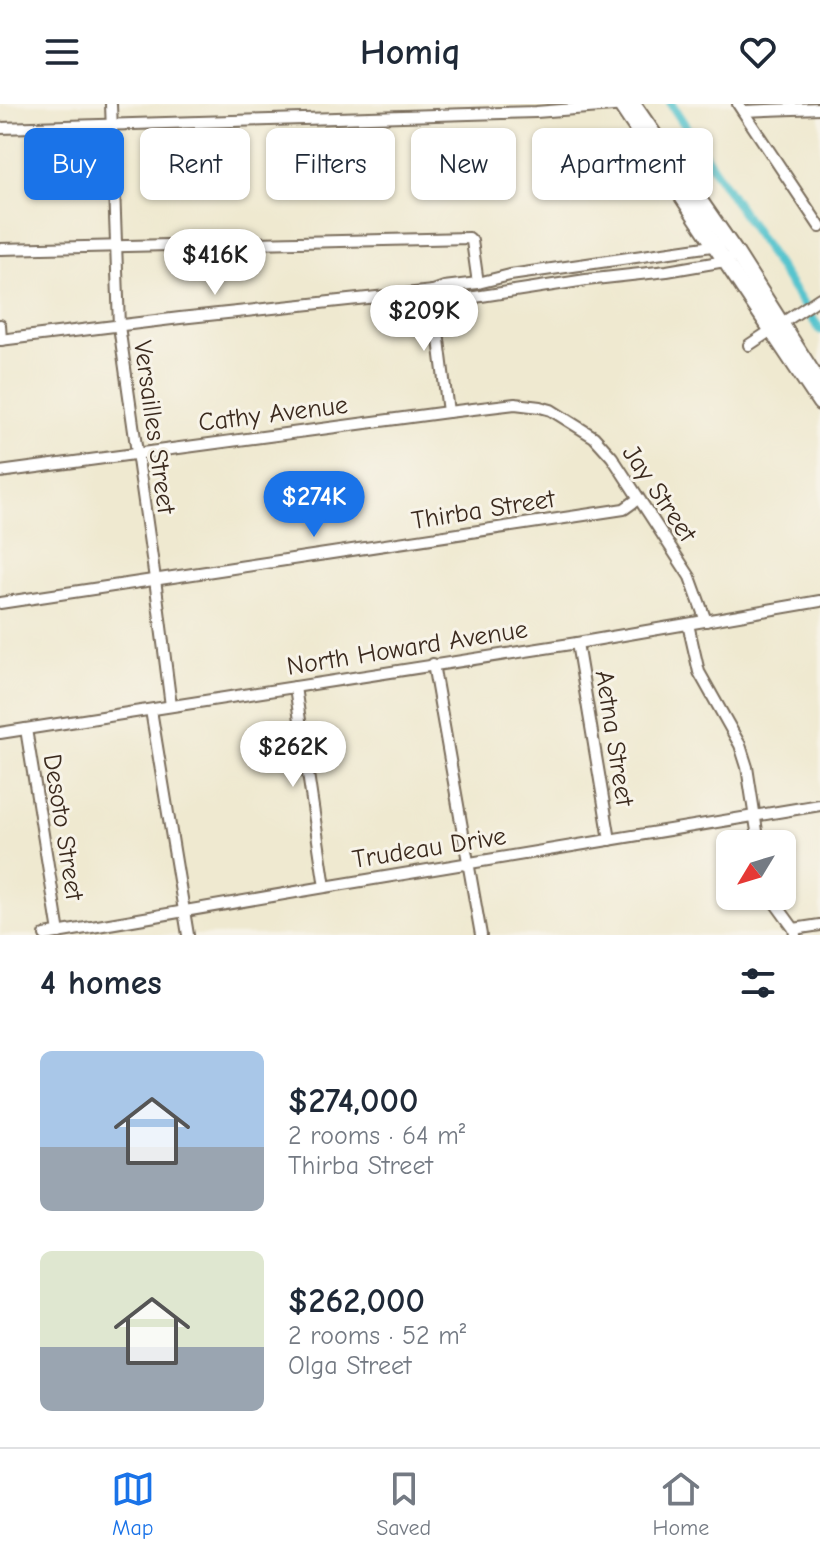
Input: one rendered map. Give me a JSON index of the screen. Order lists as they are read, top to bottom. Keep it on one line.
{"streets":{"street":["Cathy Avenue","Versailles Street","Jay Street","Thirba Street","North Howard Avenue","Aetna Street","Desoto Street","Trudeau Drive"]},"crossings":[["Cathy Avenue","Versailles Street"],["Cathy Avenue","Jay Street"],["Versailles Street","Thirba Street"],["Versailles Street","North Howard Avenue"],["Jay Street","Thirba Street"],["Jay Street","North Howard Avenue"],["North Howard Avenue","Aetna Street"],["North Howard Avenue","Desoto Street"],["Aetna Street","Trudeau Drive"],["Desoto Street","Trudeau Drive"]],"north":"bottom left","page":{"header":"Homiq","chip":["Buy","Rent","Filters","New","Apartment"],"price":["$416K","$209K","$274K","$262K"],"heading":"4 homes","list":[{"name":"$274,000","note":"2 rooms · 64 m² · Thirba Street"},{"name":"$262,000","note":"2 rooms · 52 m² · Olga Street"}],"tabs":["Map","Saved","Home"]}}
